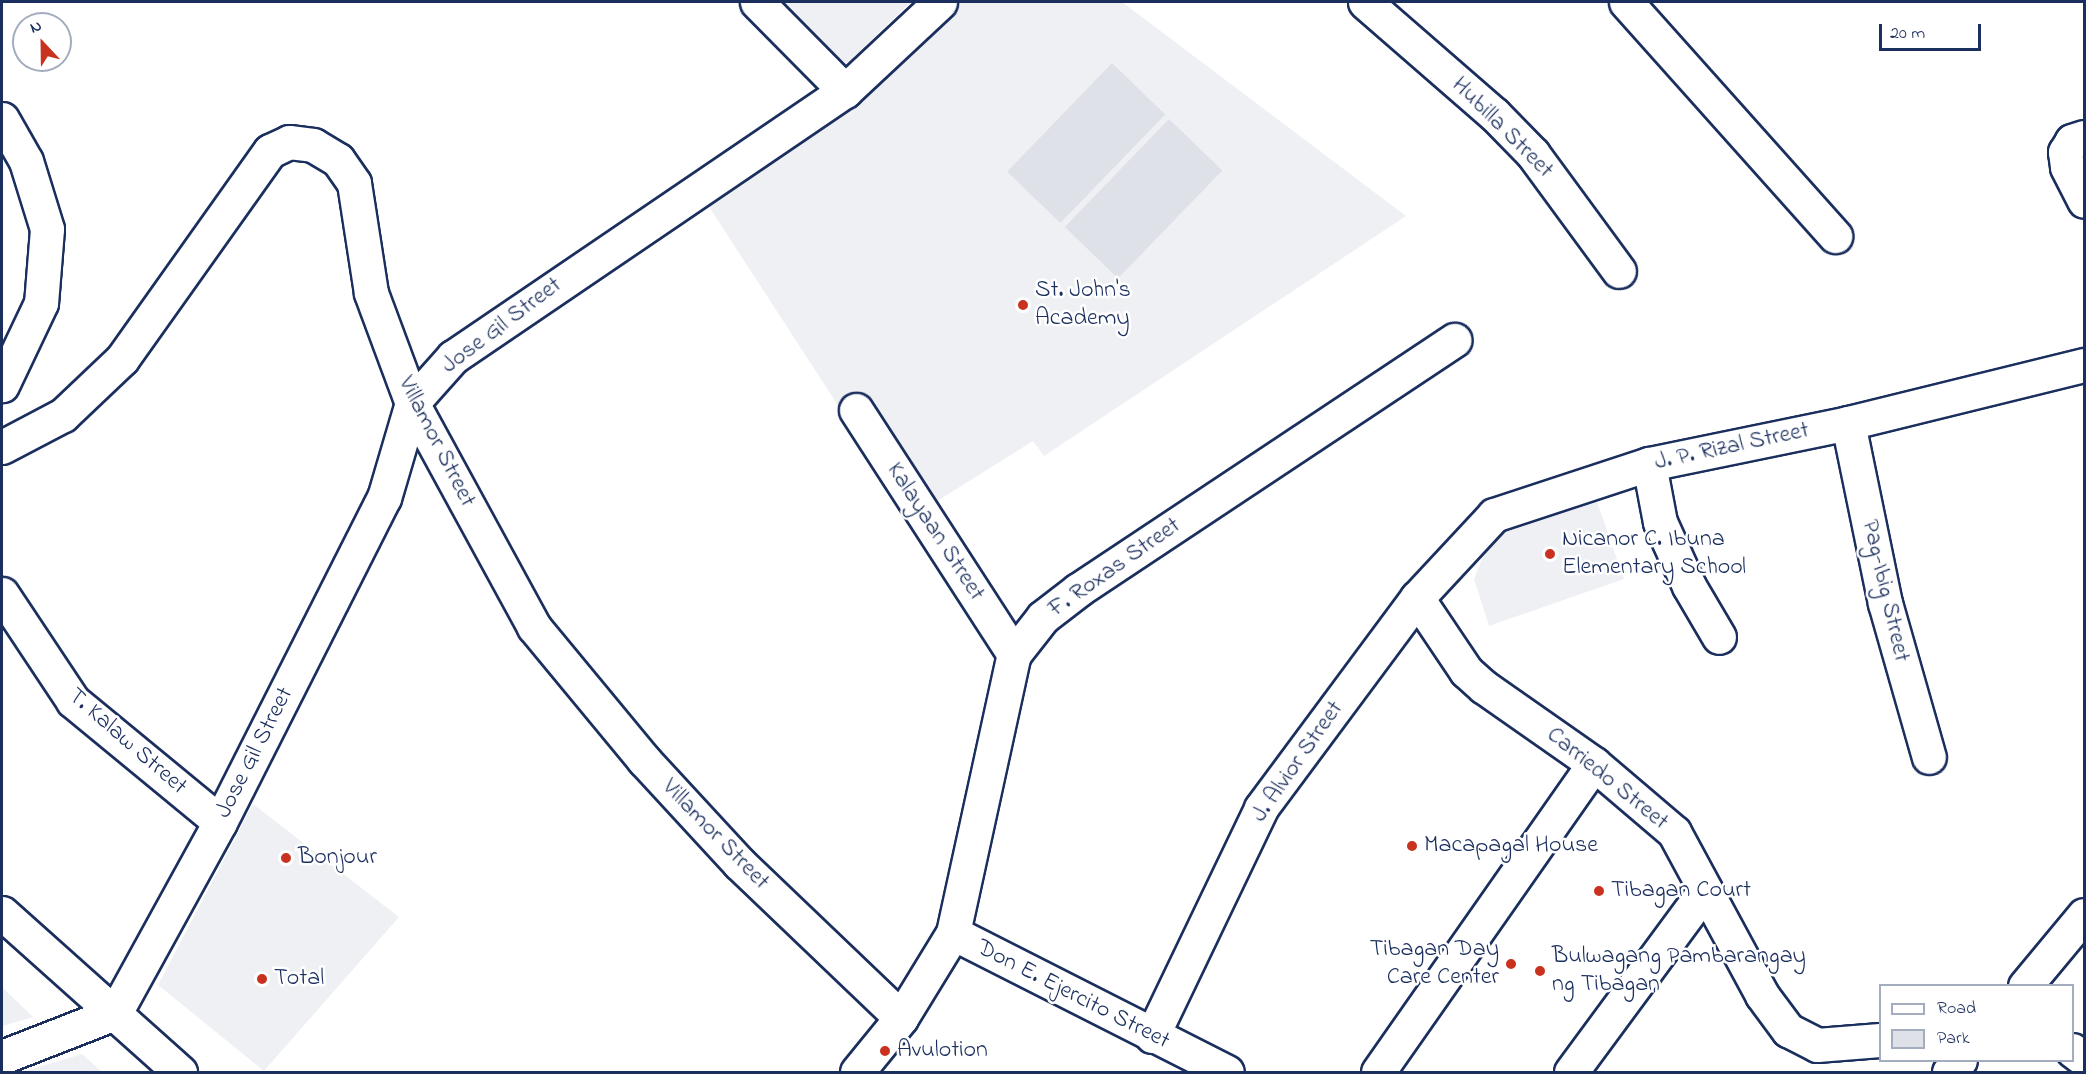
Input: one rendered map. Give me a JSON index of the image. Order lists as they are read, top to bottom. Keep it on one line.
{"streets":{"street":["Hubilla Street","Jose Gil Street","Villamor Street","J. P. Rizal Street","Kalayaan Street","F. Roxas Street","Pag-Ibig Street","T. Kalaw Street","J. Alvior Street","Carriedo Street","Don E. Ejercito Street"]},"crossings":[["Jose Gil Street","Villamor Street"],["Jose Gil Street","T. Kalaw Street"],["Villamor Street","F. Roxas Street"],["J. P. Rizal Street","Pag-Ibig Street"],["J. P. Rizal Street","J. Alvior Street"],["J. P. Rizal Street","Carriedo Street"],["Kalayaan Street","F. Roxas Street"],["F. Roxas Street","Don E. Ejercito Street"],["J. Alvior Street","Carriedo Street"],["J. Alvior Street","Don E. Ejercito Street"]],"places":["St. John's Academy","Nicanor C. Ibuna Elementary School","Macapagal House","Bonjour","Tibagan Court","Tibagan Day Care Center","Bulwagang Pambarangay ng Tibagan","Total","Avulotion"],"legend":["Road","Park"],"scale_bar":"20 m","north":"top"}
